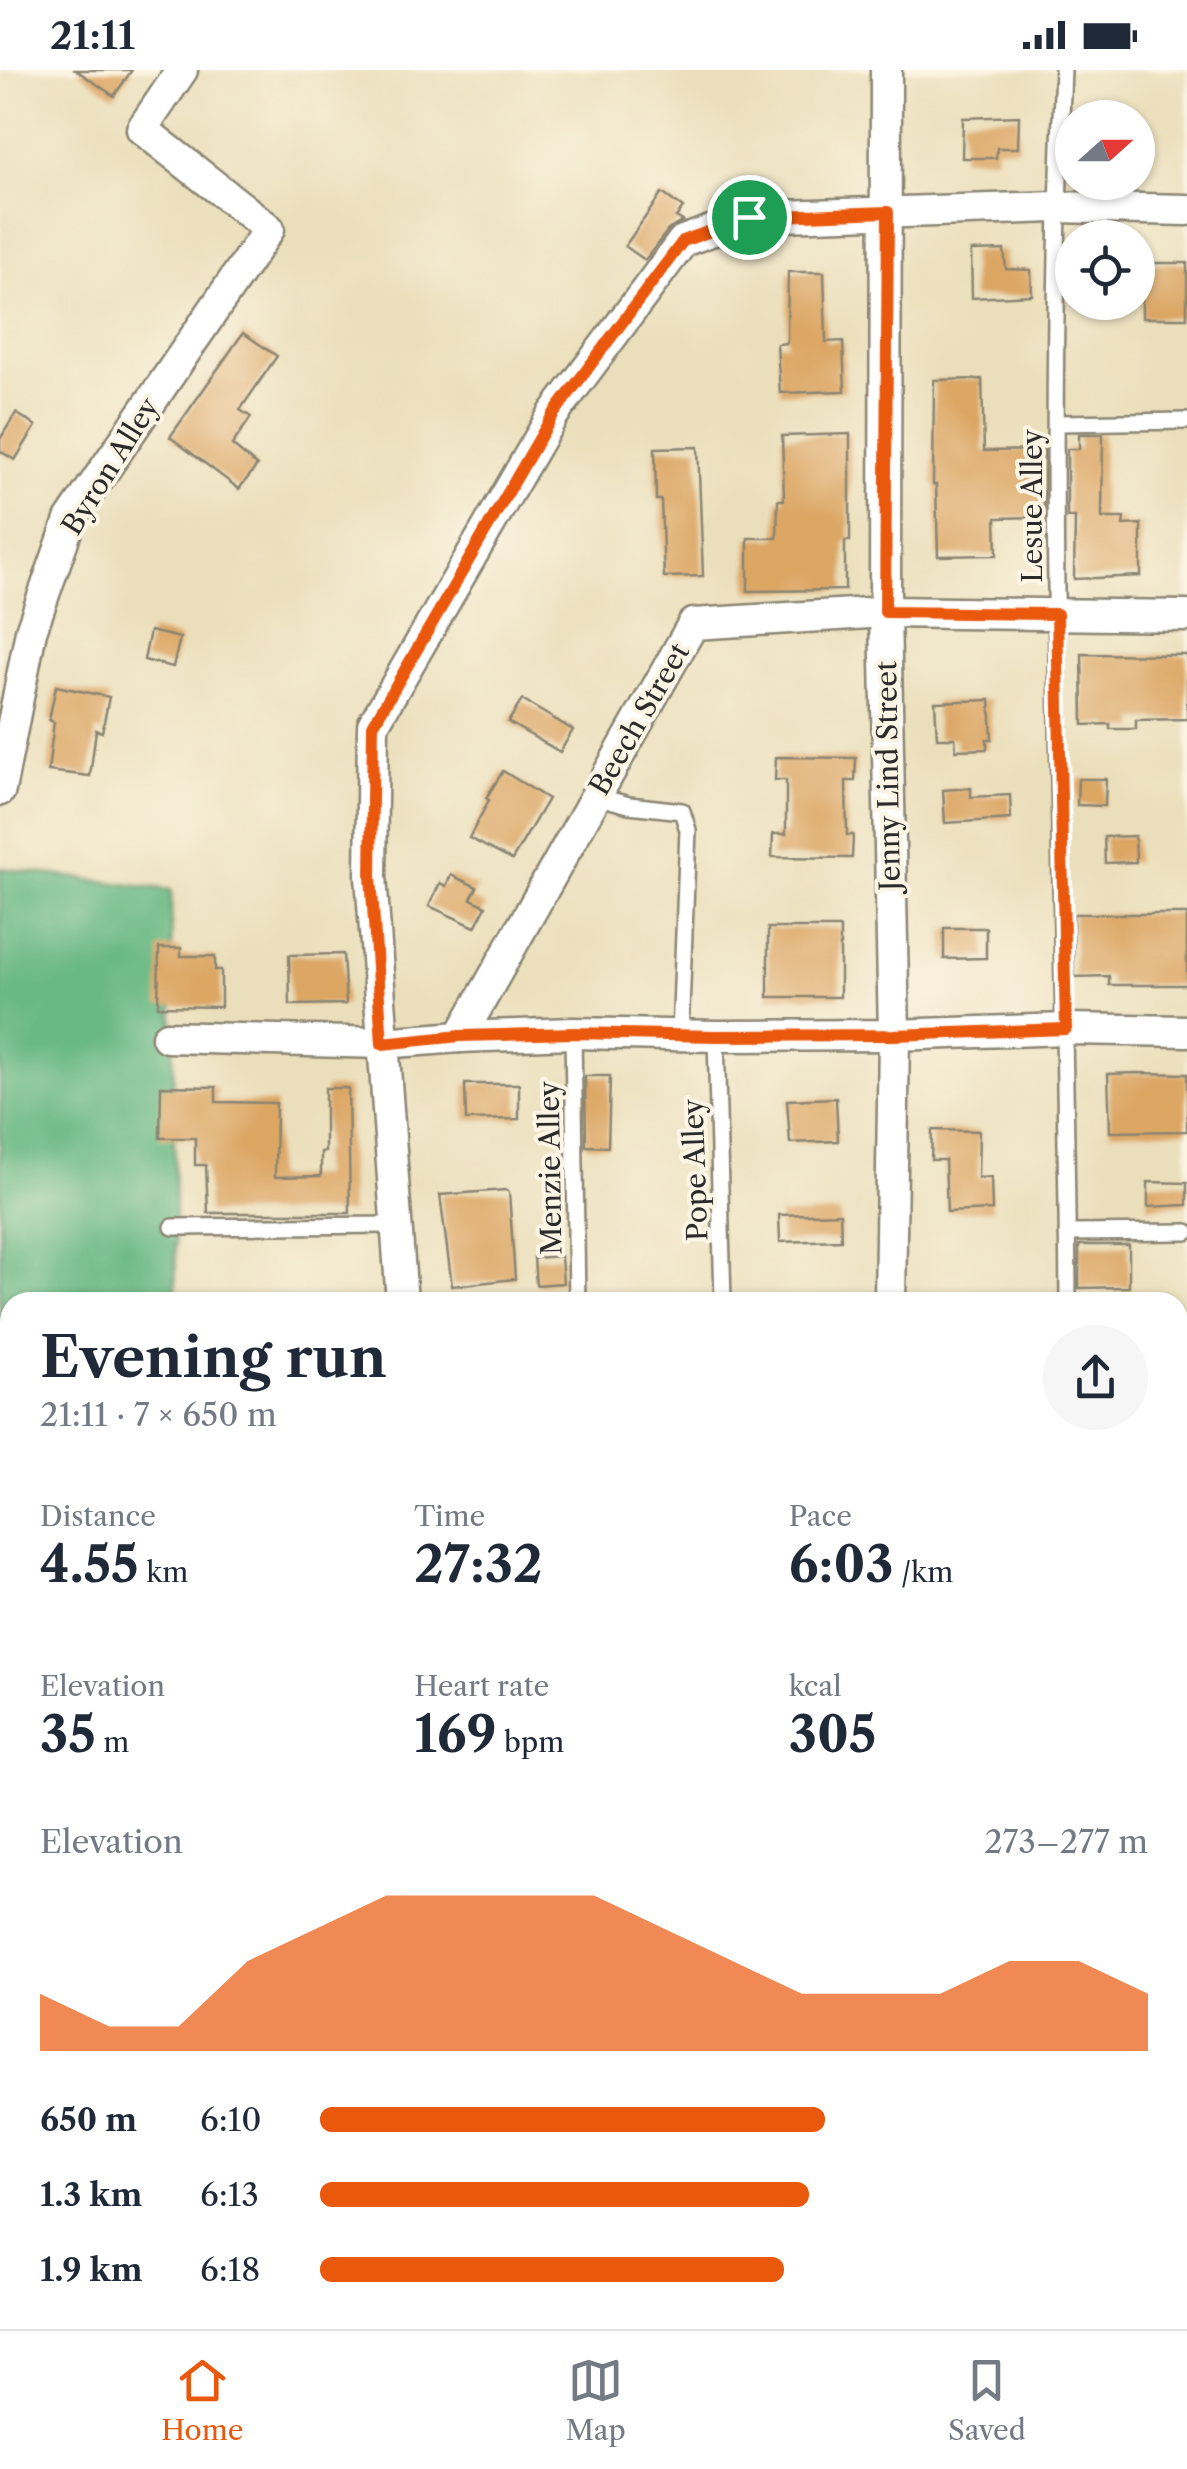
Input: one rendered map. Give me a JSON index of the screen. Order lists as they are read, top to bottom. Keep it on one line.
{"streets":{"street":["Byron Alley","Beech Street","Jenny Lind Street"],"lane":["Lesue Alley","Menzie Alley","Pope Alley"]},"crossings":[["Lesue Alley","Beech Street"],["Beech Street","Jenny Lind Street"]],"north":"right","page":{"status":"21:11","heading":["Evening run","21:11 · 7 × 650 m"],"stats":[["Distance","4.55 km"],["Time","27:32"],["Pace","6:03 /km"],["Elevation","35 m"],["Heart rate","169 bpm"],["kcal","305"]],"chart":["Elevation","273–277 m"],"list":[{"name":"650 m","note":"6:10"},{"name":"1.3 km","note":"6:13"},{"name":"1.9 km","note":"6:18"}],"tabs":["Home","Map","Saved"]}}
